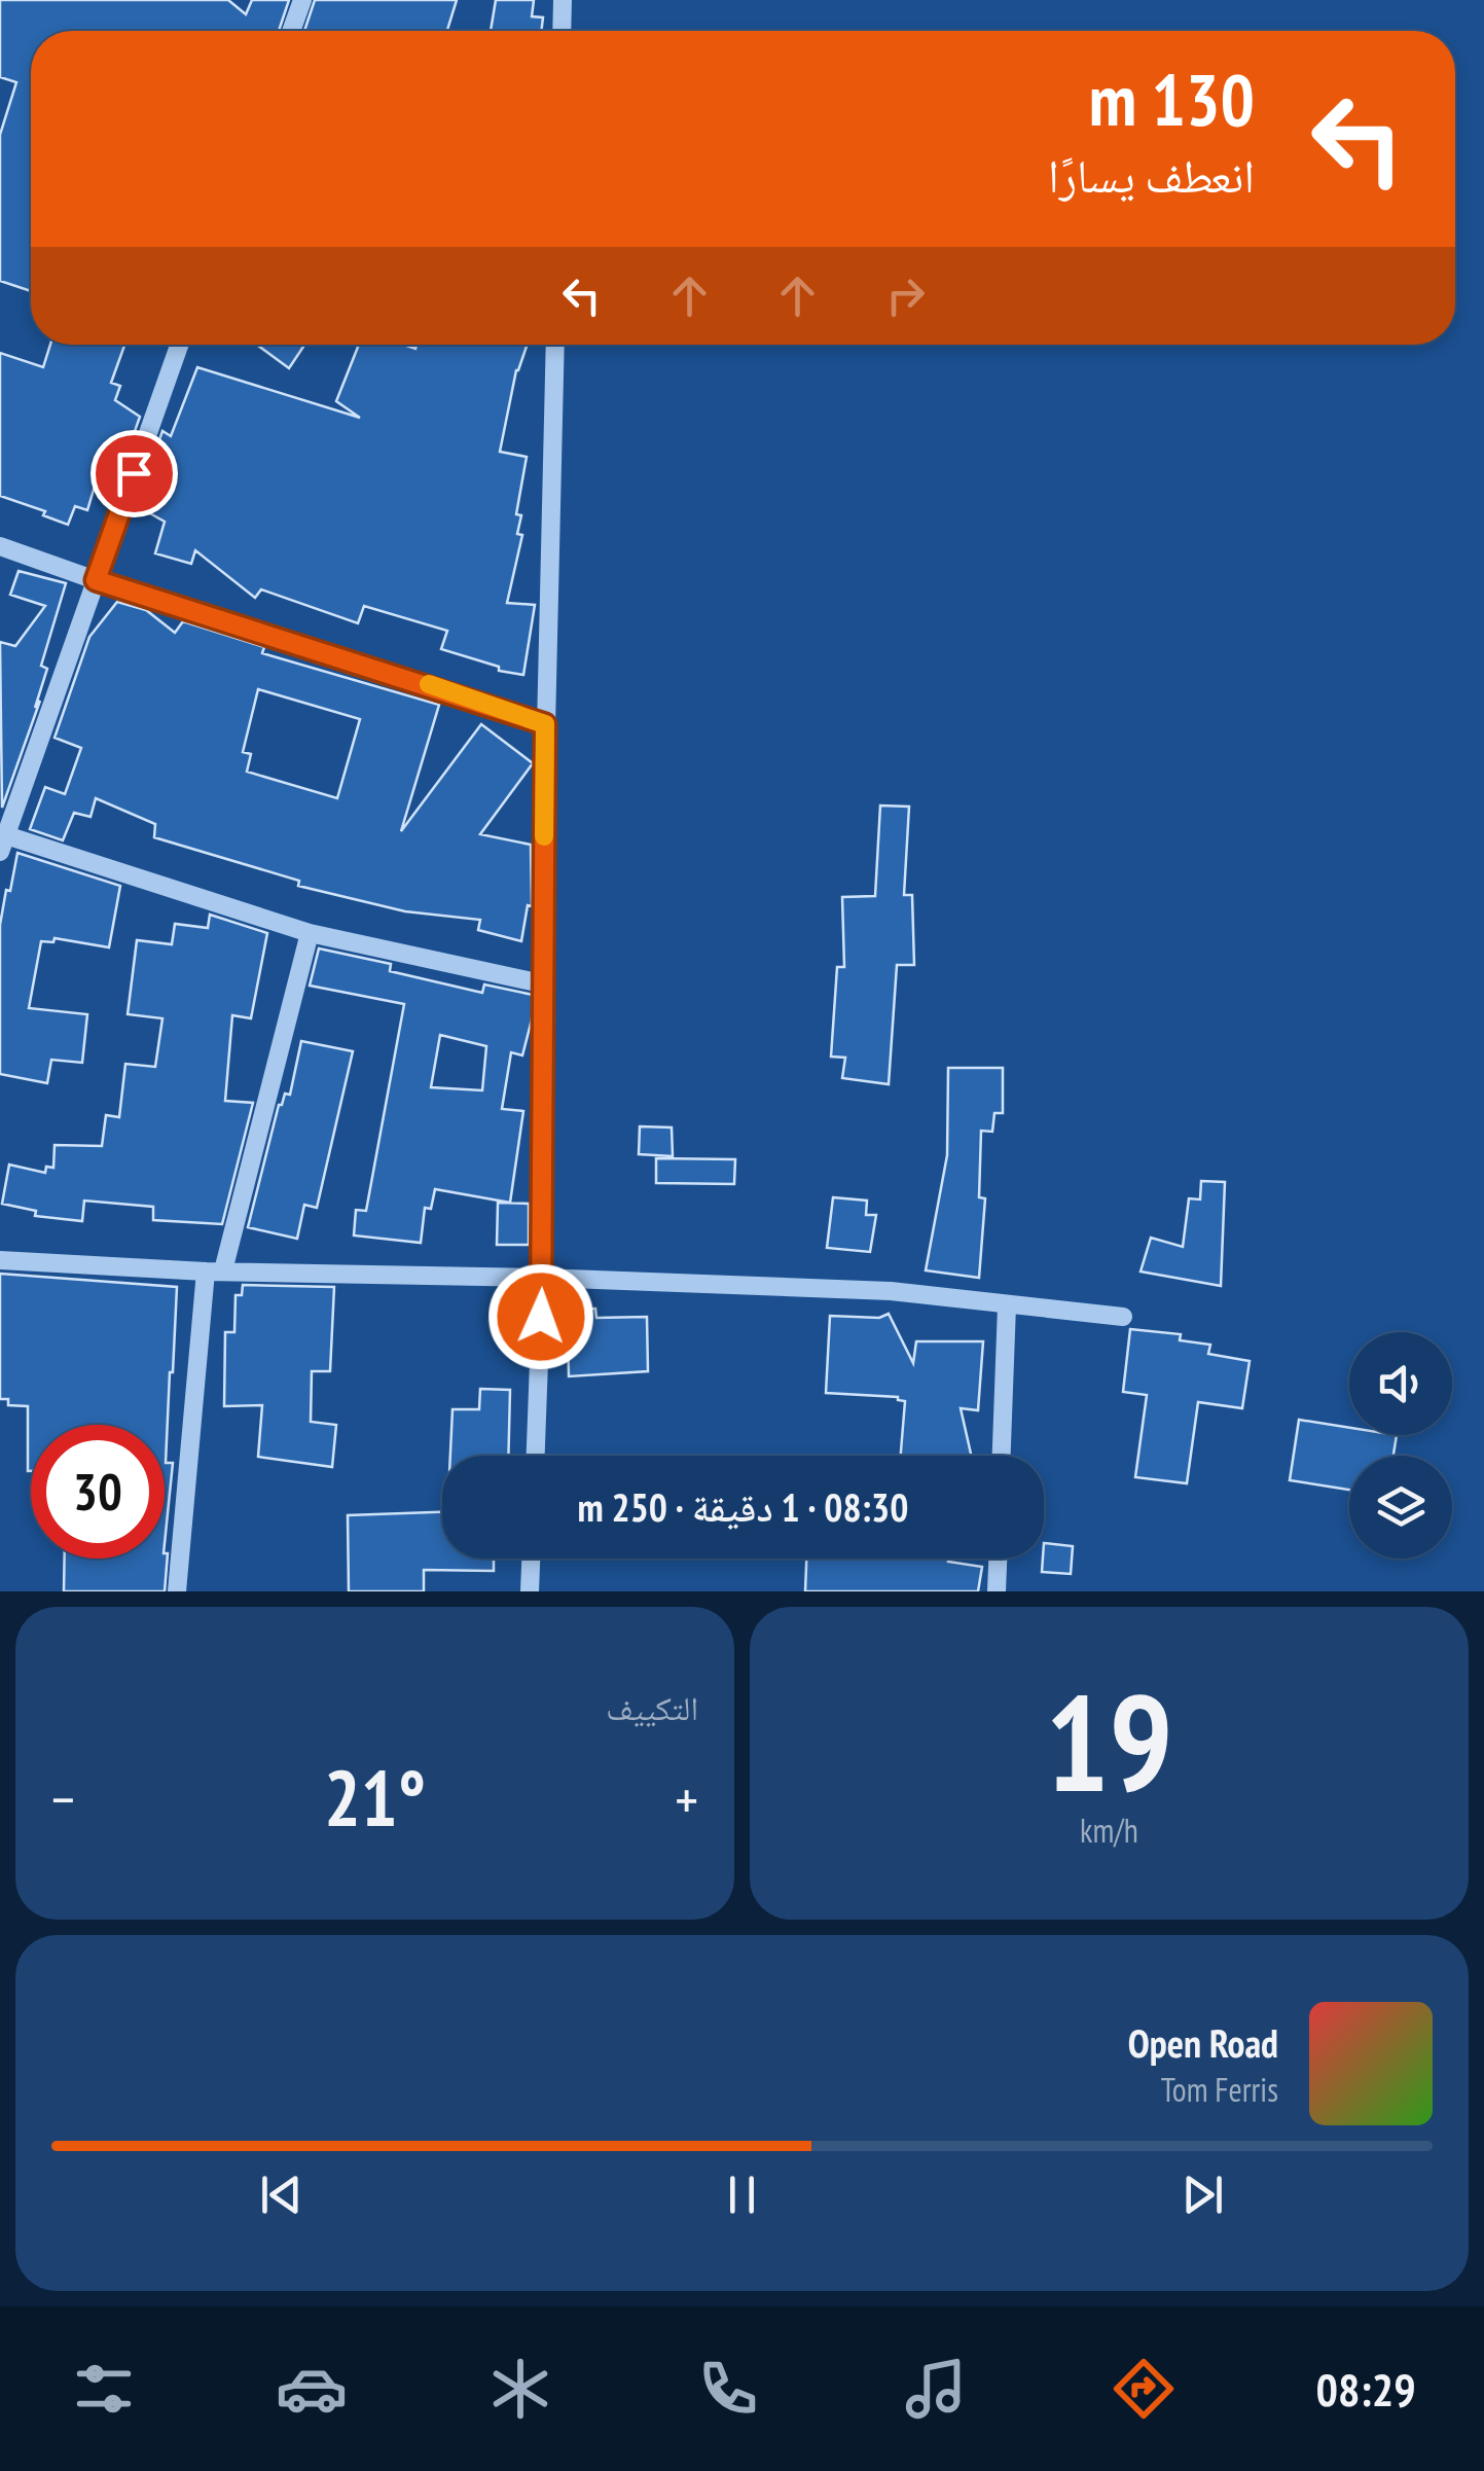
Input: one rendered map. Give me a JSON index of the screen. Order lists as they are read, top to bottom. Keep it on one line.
{"page":{"turn":["130 m","انعطف يسارًا"],"limit":"30","trip":"08:30 · 1 دقيقة · 250 m","tile":[["19","km/h"],"التكييف"],"heat":["−","21°","+"],"song":["Open Road","Tom Ferris"],"tabs":"08:29"}}
